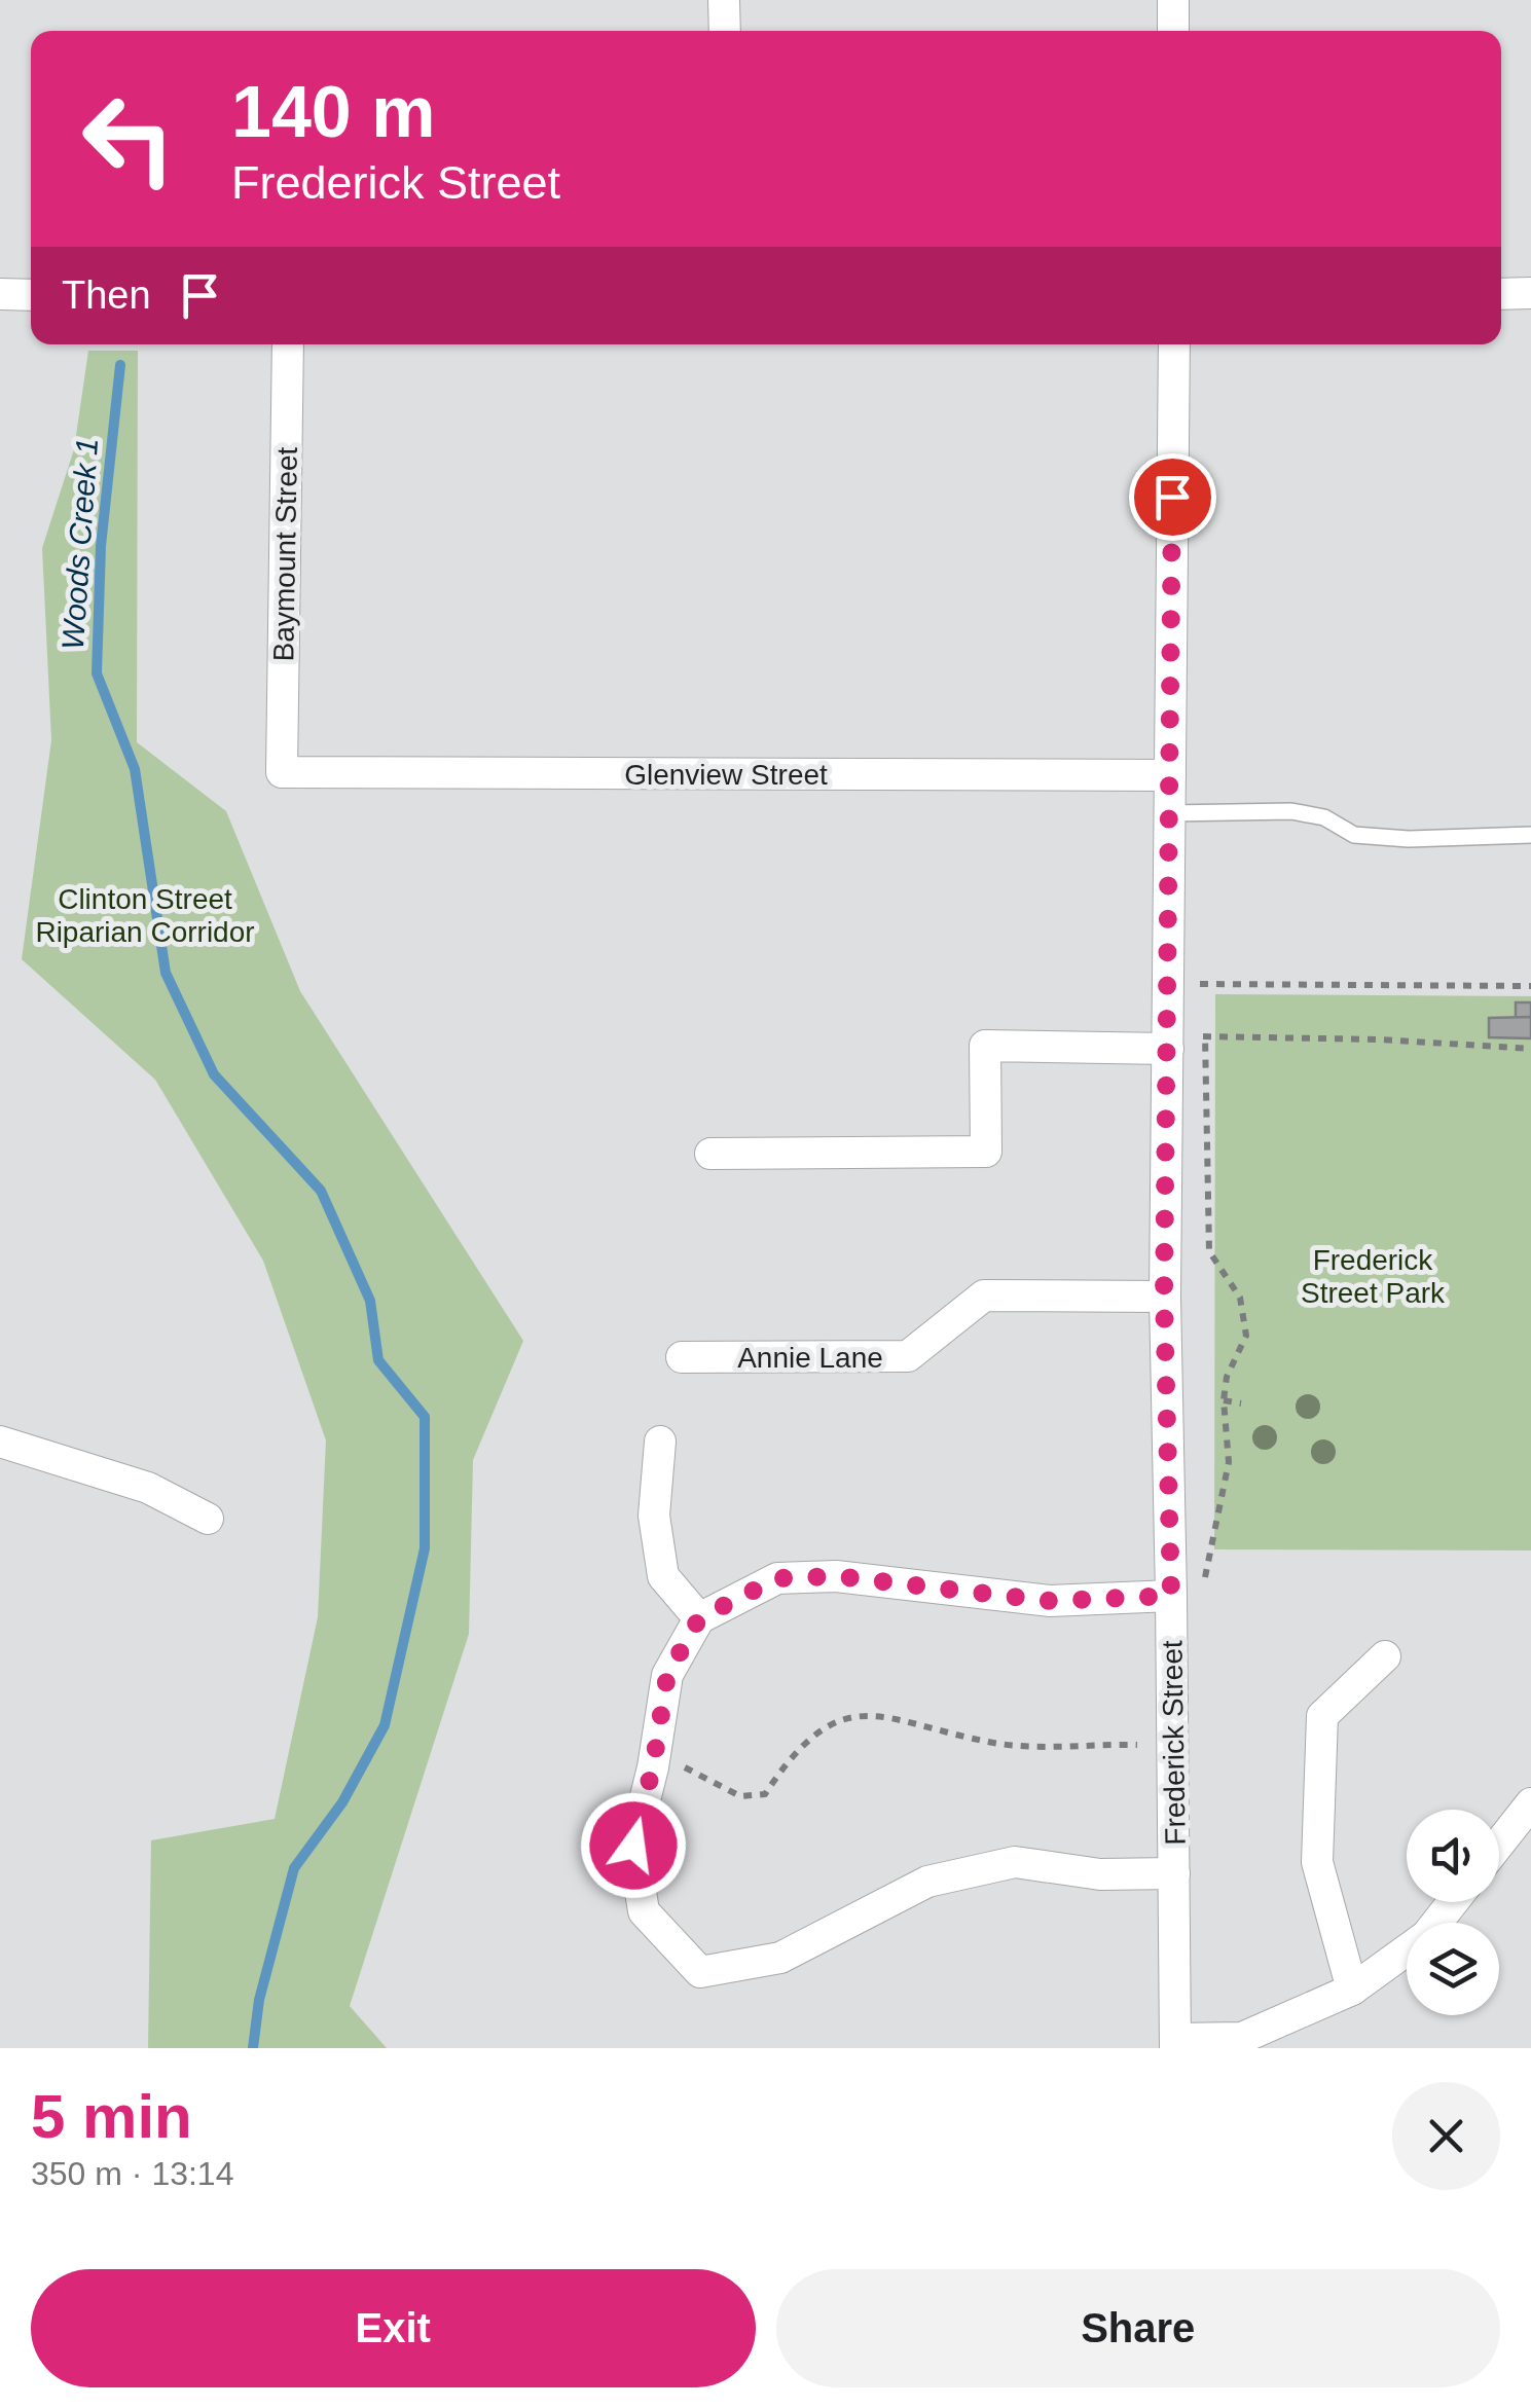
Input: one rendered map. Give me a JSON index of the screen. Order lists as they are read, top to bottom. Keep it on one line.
{"streets":{"street":["Baymount Street","Glenview Street","Annie Lane","Frederick Street"]},"crossings":[["Baymount Street","Glenview Street"],["Glenview Street","Frederick Street"],["Annie Lane","Frederick Street"]],"water":["Woods Creek 1"],"parks":["Clinton Street Riparian Corridor","Frederick Street Park"],"page":{"turn":["140 m","Frederick Street"],"then":"Then","heading":["5 min","350 m · 13:14"],"buttons":["Exit","Share"]}}
